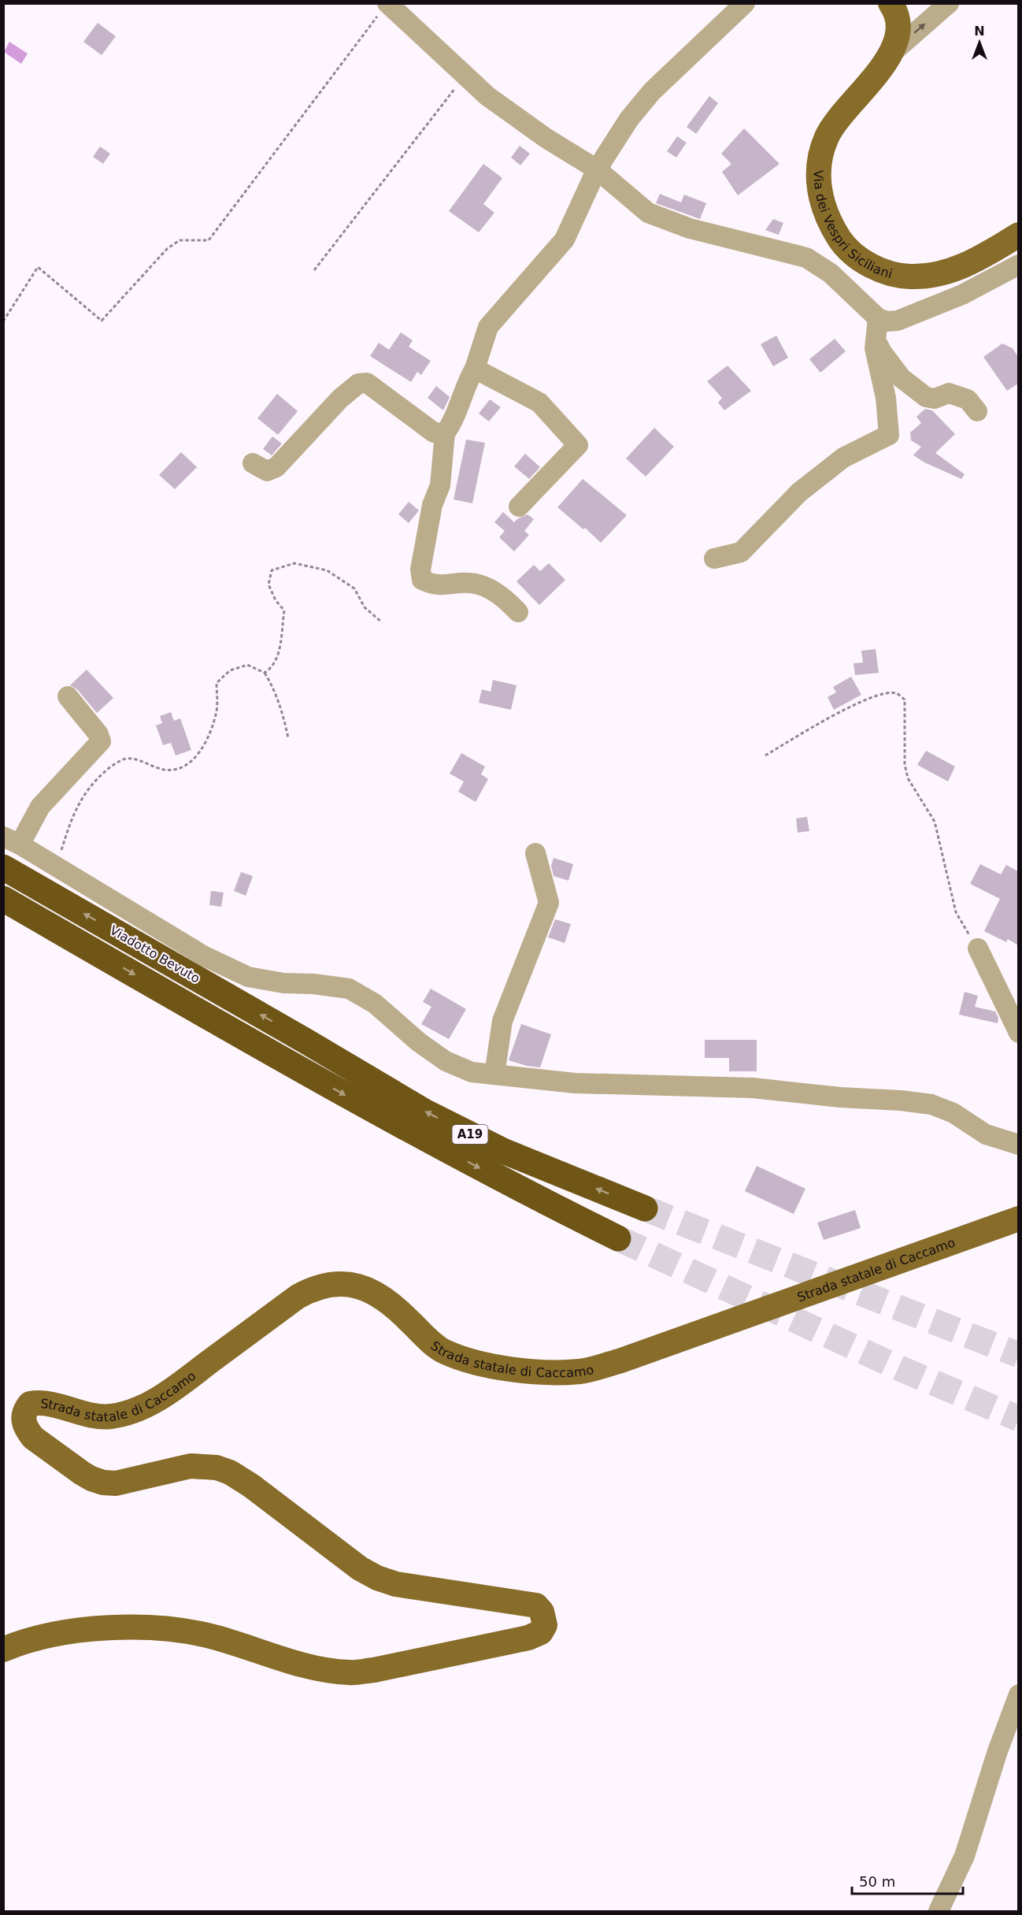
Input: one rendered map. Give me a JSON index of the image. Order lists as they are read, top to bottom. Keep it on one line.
{"streets":{"highway":["Viadotto Bevuto","A19"],"main road":["Via dei Vespri Siciliani","Strada statale di Caccamo"]},"scale_bar":"50 m","north":"top"}
